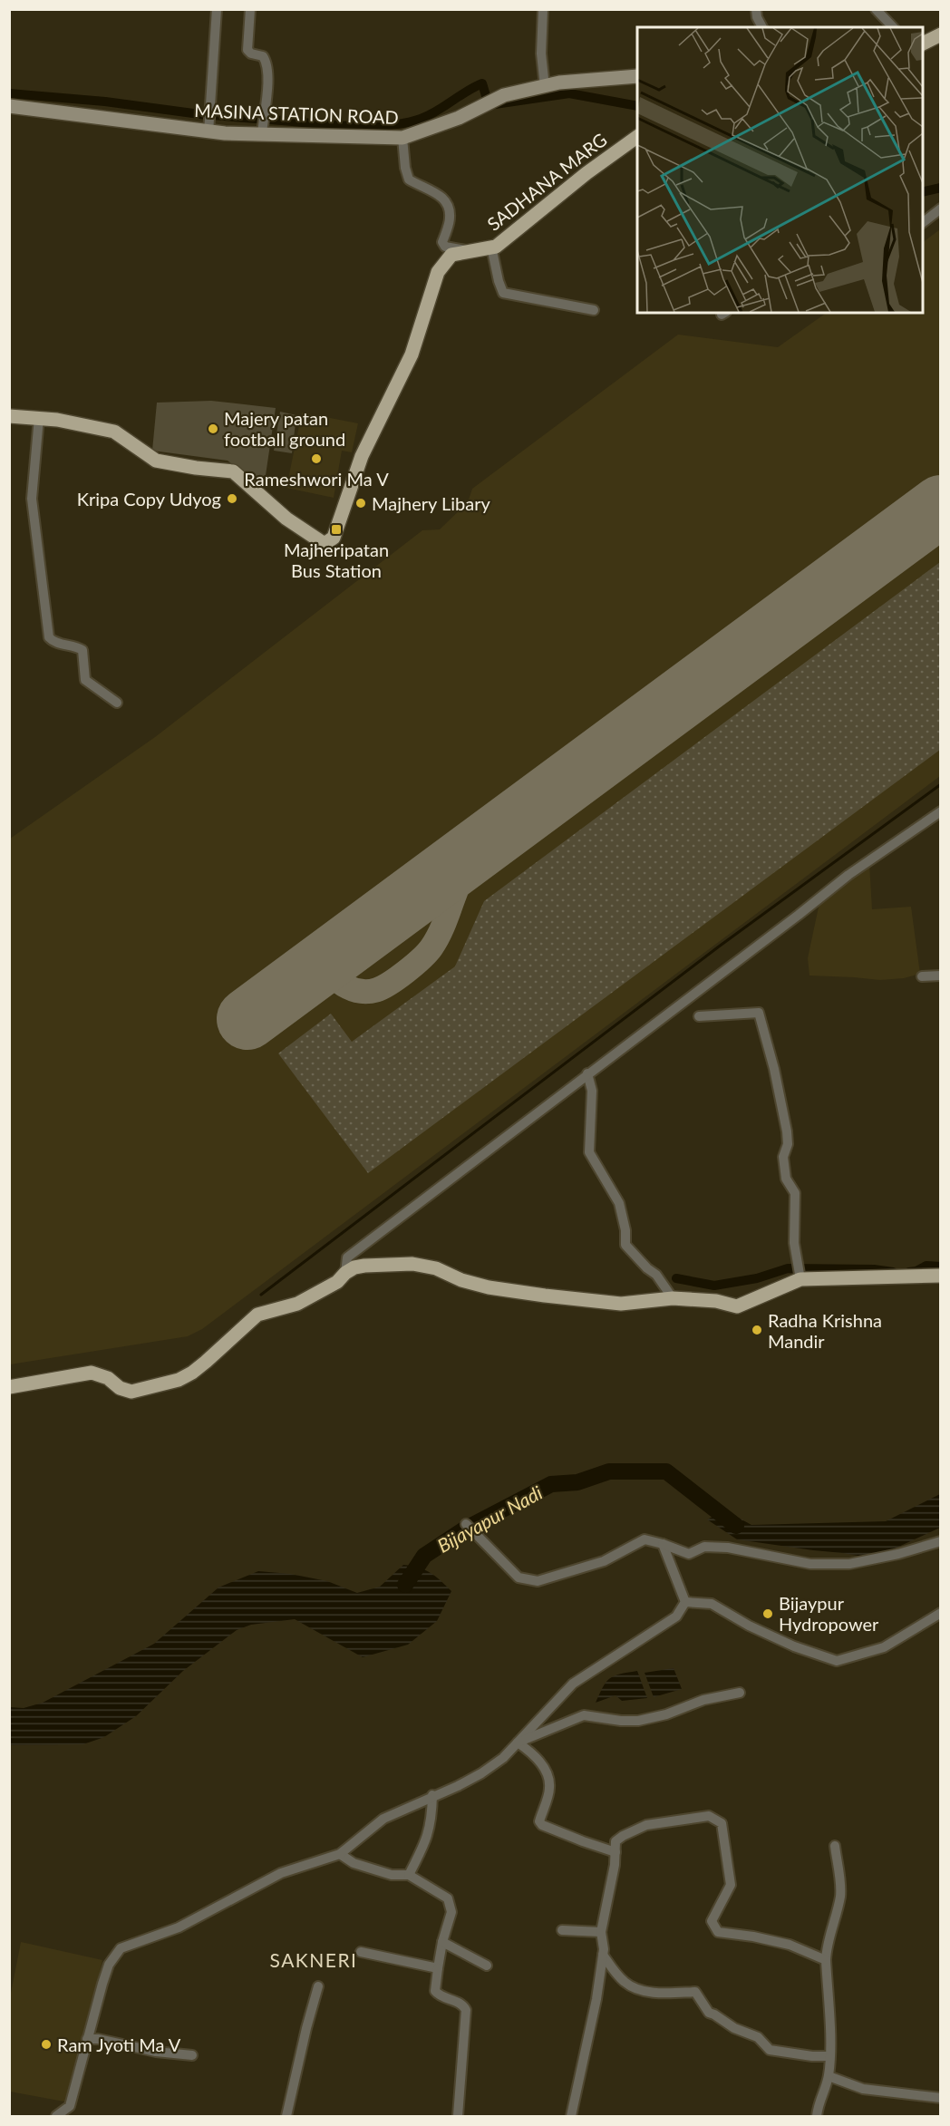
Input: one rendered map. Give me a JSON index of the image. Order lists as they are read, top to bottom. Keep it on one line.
{"streets":{"main road":["SADHANA MARG"],"street":["MASINA STATION ROAD"]},"districts":["SAKNERI"],"water":["Bijayapur Nadi"],"places":{"other":["Majery patan football ground","Rameshwori Ma V","Kripa Copy Udyog","Majhery Libary","Radha Krishna Mandir","Bijaypur Hydropower","Ram Jyoti Ma V"],"transit":["Majheripatan Bus Station"]}}
